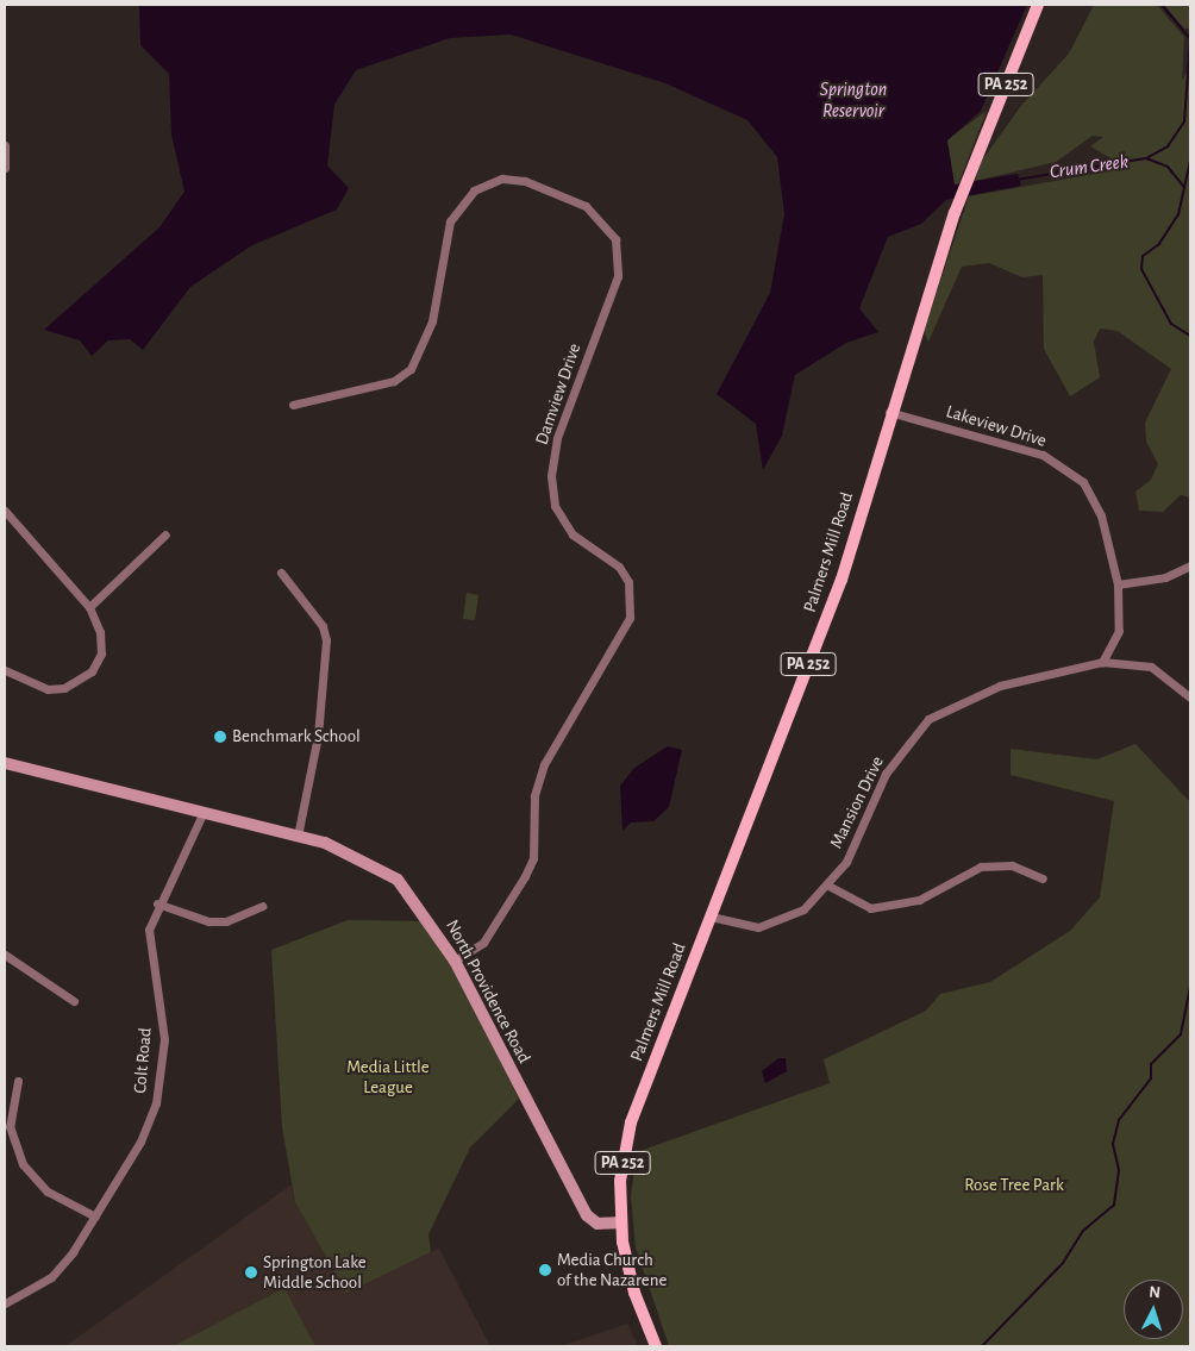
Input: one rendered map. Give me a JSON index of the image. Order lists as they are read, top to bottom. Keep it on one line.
{"streets":{"main road":["PA 252","Palmers Mill Road","North Providence Road"],"street":["Damview Drive","Lakeview Drive","Mansion Drive","Colt Road"]},"crossings":[["PA 252","Palmers Mill Road"],["PA 252","North Providence Road"],["Damview Drive","North Providence Road"],["Lakeview Drive","Palmers Mill Road"],["Lakeview Drive","Mansion Drive"],["Palmers Mill Road","Mansion Drive"],["Palmers Mill Road","North Providence Road"],["North Providence Road","Colt Road"]],"water":["Springton Reservoir","Crum Creek"],"parks":["Media Little League","Rose Tree Park"],"places":["Benchmark School","Media Church of the Nazarene","Springton Lake Middle School"],"north":"top"}
